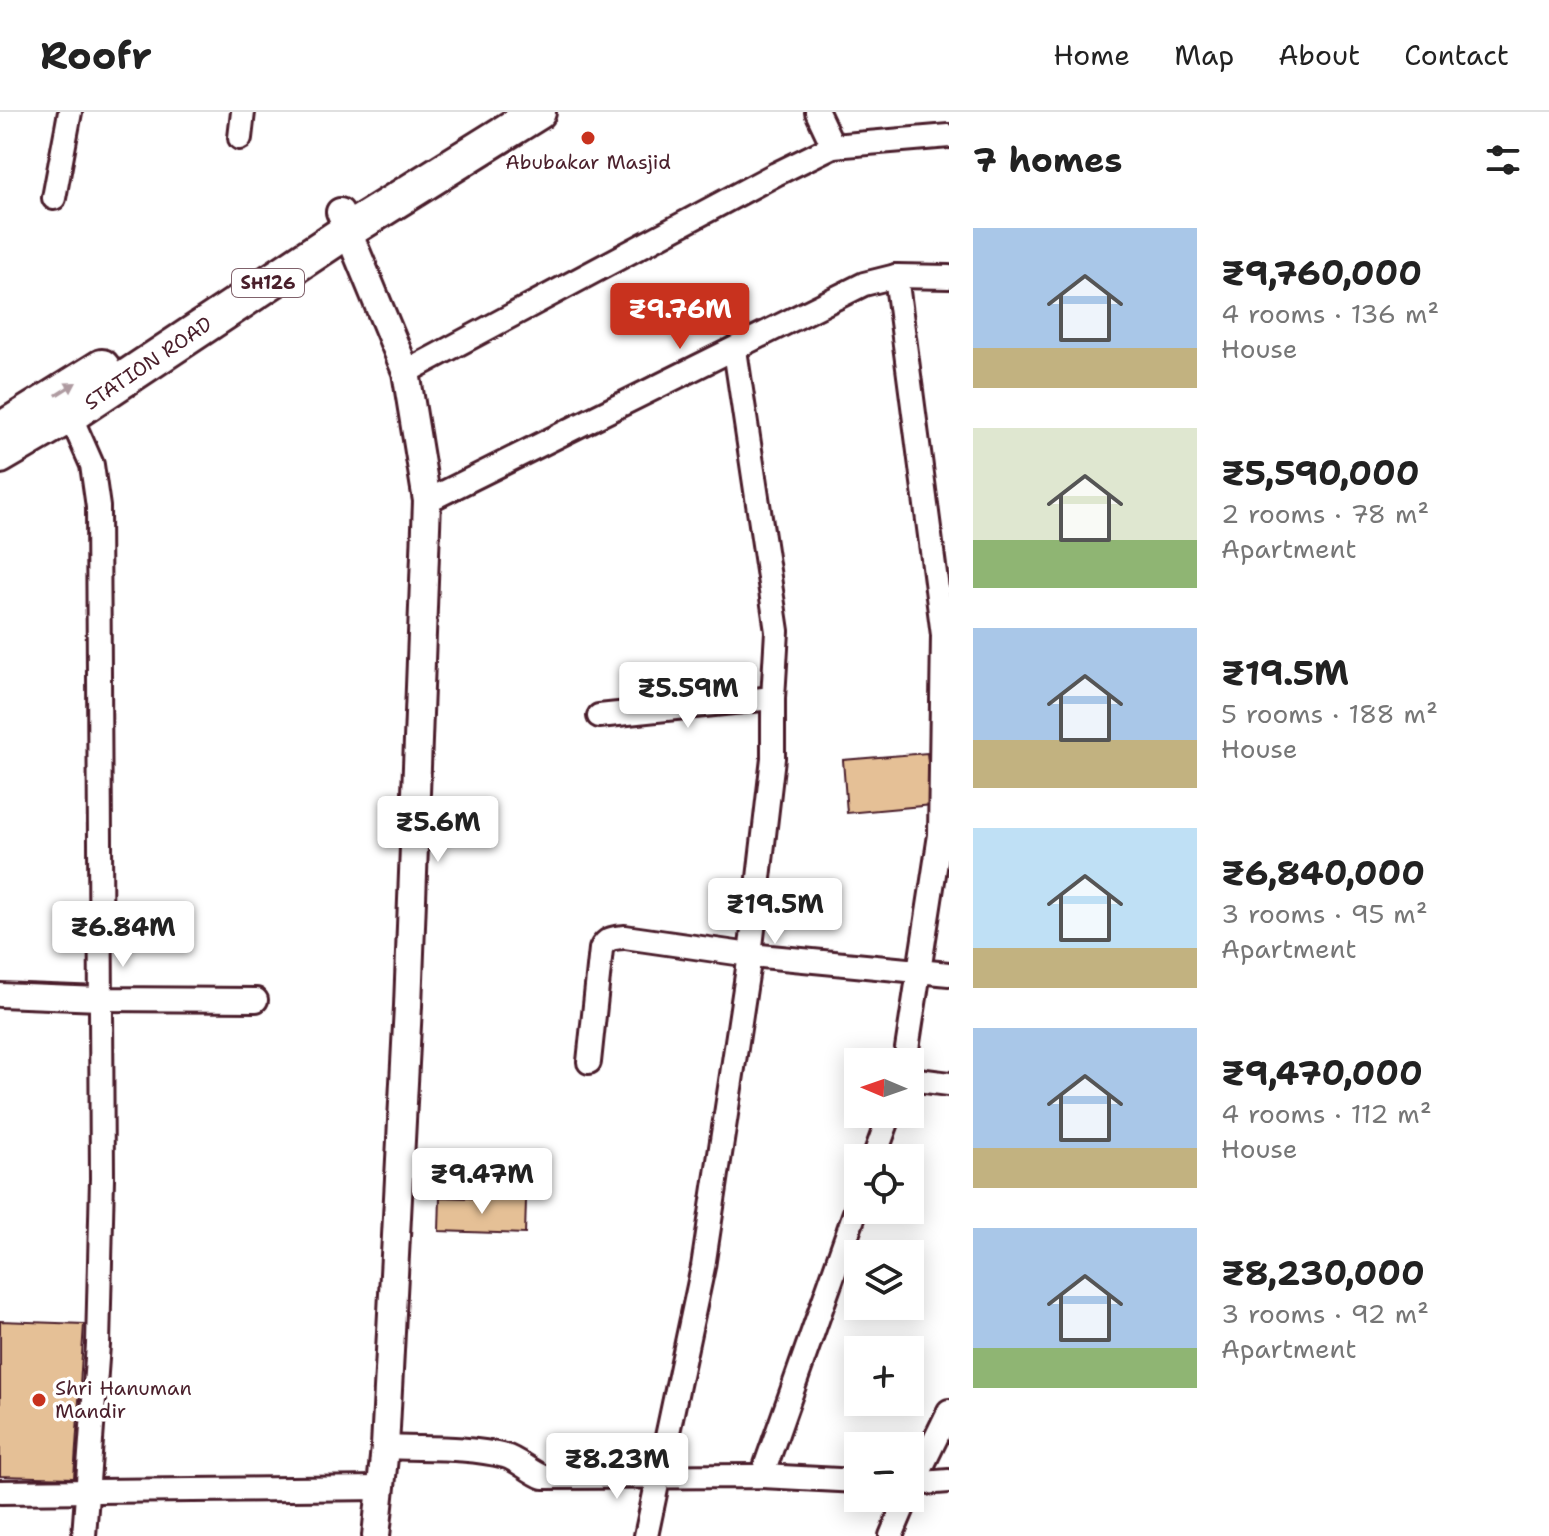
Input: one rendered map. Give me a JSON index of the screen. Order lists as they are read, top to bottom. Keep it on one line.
{"streets":{"main road":["SH126","STATION ROAD"]},"places":["Abubakar Masjid","Shri Hanuman Mandir"],"north":"left","page":{"header":"Roofr","nav":["Home","Map","About","Contact"],"heading":"7 homes","list":[{"name":"₹9,760,000","note":"4 rooms · 136 m² · House"},{"name":"₹5,590,000","note":"2 rooms · 78 m² · Apartment"},{"name":"₹19.5M","note":"5 rooms · 188 m² · House"},{"name":"₹6,840,000","note":"3 rooms · 95 m² · Apartment"},{"name":"₹9,470,000","note":"4 rooms · 112 m² · House"},{"name":"₹8,230,000","note":"3 rooms · 92 m² · Apartment"}],"price":["₹9.76M","₹5.59M","₹5.6M","₹19.5M","₹6.84M","₹9.47M","₹8.23M"],"map_buttons":["+","−"]}}
